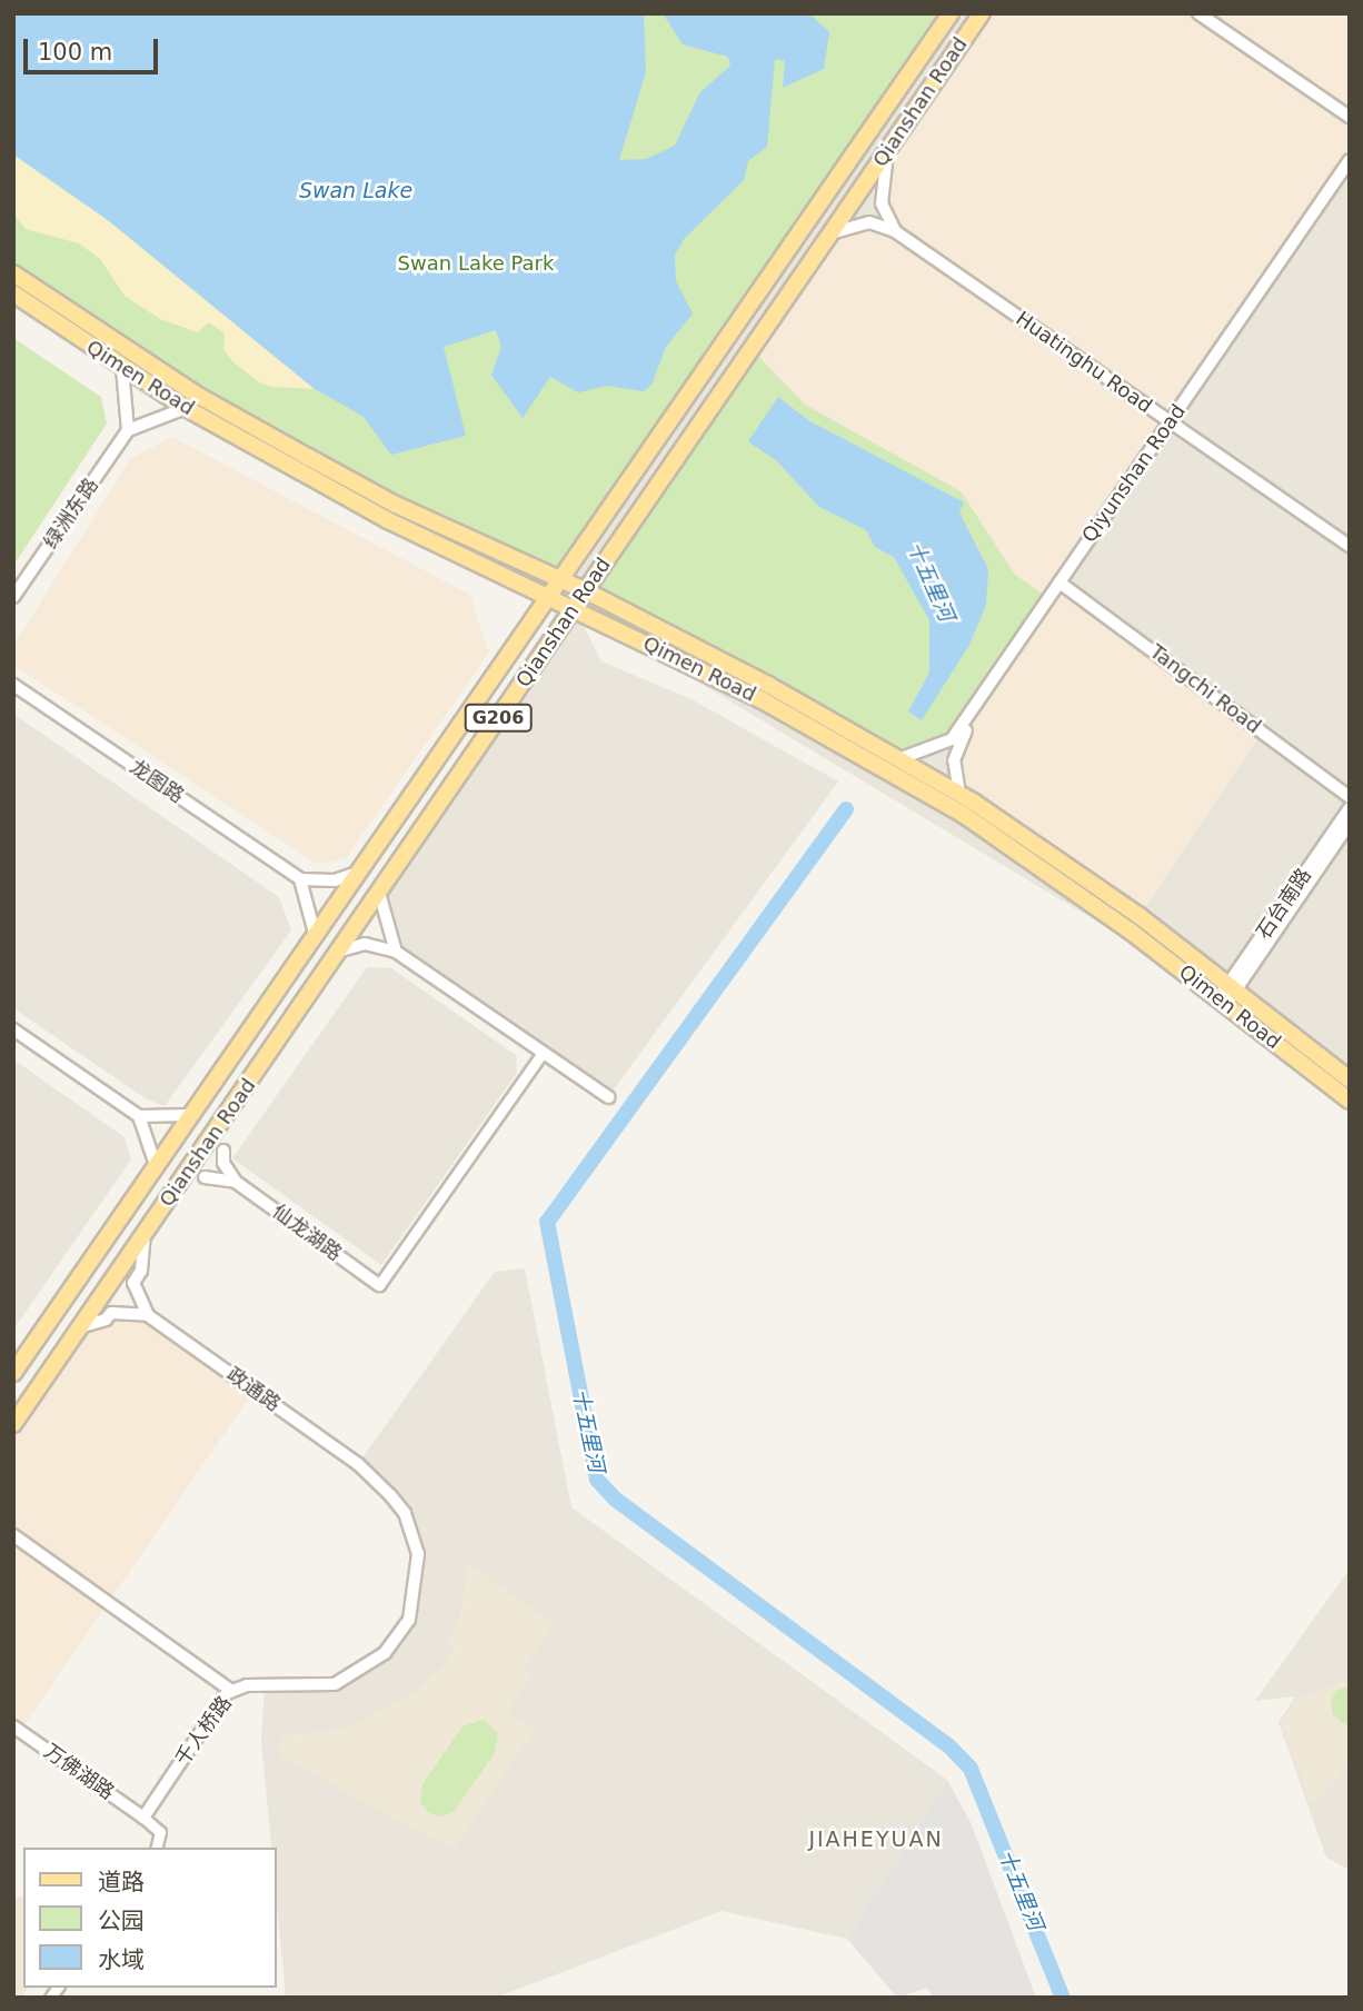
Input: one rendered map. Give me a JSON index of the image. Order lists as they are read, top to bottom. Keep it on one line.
{"streets":{"main road":["Qianshan Road","Qimen Road","G206"],"street":["Huatinghu Road","Qiyunshan Road","绿洲东路","Tangchi Road","龙图路","石台南路","仙龙湖路","政通路","千人桥路","万佛湖路"]},"crossings":[["Qianshan Road","Huatinghu Road"],["Qianshan Road","Qimen Road"],["Huatinghu Road","Qiyunshan Road"],["Qimen Road","Qiyunshan Road"],["Qimen Road","石台南路"],["Qiyunshan Road","Tangchi Road"],["政通路","千人桥路"],["千人桥路","万佛湖路"]],"districts":["JIAHEYUAN"],"water":["Swan Lake","十五里河"],"parks":["Swan Lake Park"],"legend":["道路","公园","水域"],"scale_bar":"100 m"}
